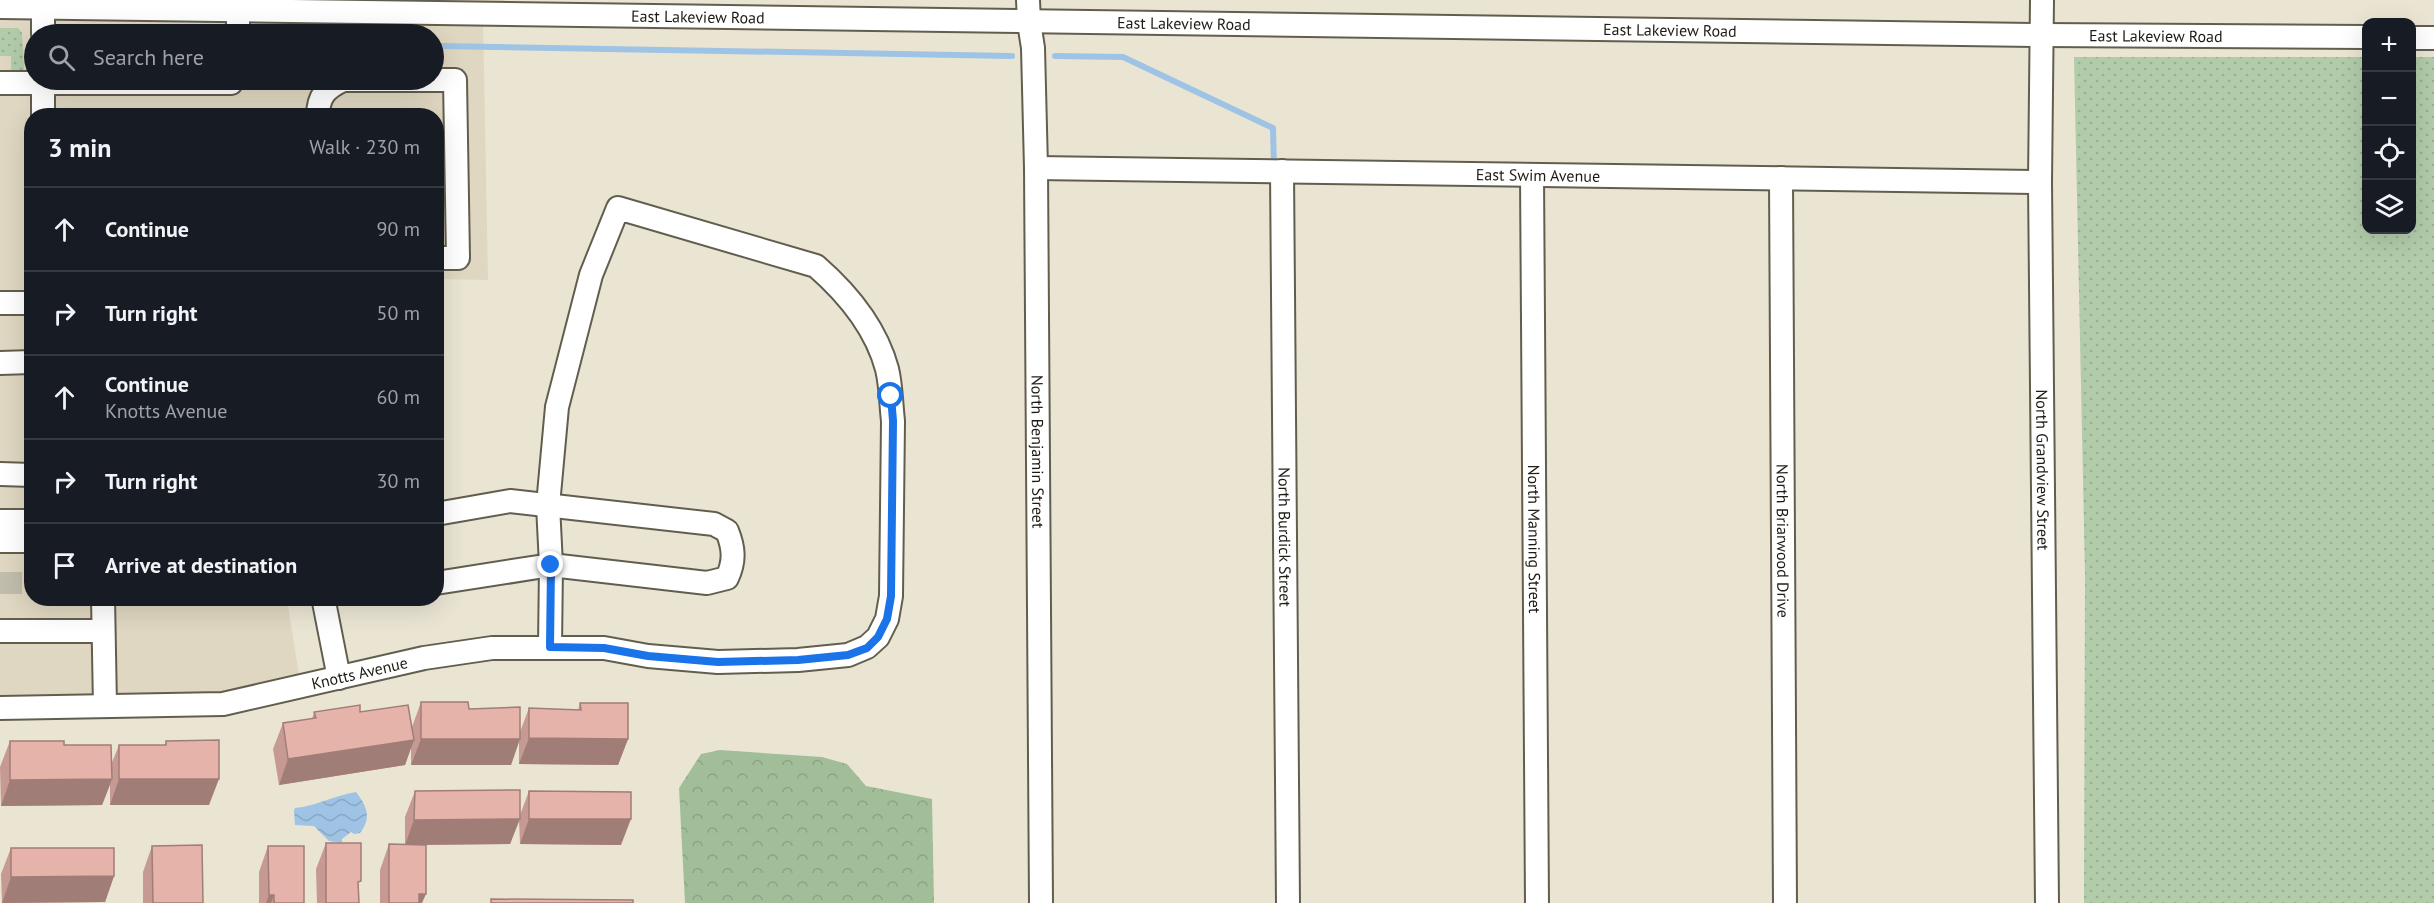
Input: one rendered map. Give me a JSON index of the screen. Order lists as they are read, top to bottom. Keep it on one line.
{"streets":{"street":["East Lakeview Road","East Swim Avenue","North Benjamin Street","North Grandview Street","North Burdick Street","North Manning Street","North Briarwood Drive","Knotts Avenue"]},"crossings":[["East Lakeview Road","North Benjamin Street"],["East Lakeview Road","North Grandview Street"],["East Swim Avenue","North Benjamin Street"],["East Swim Avenue","North Grandview Street"],["East Swim Avenue","North Burdick Street"],["East Swim Avenue","North Manning Street"],["East Swim Avenue","North Briarwood Drive"]],"page":{"map_buttons":["+","−"],"search":"Search here","heading":["3 min","Walk · 230 m"],"list":[["Continue","90 m"],["Turn right","50 m"],["Continue","Knotts Avenue","60 m"],["Turn right","30 m"],"Arrive at destination"]}}
